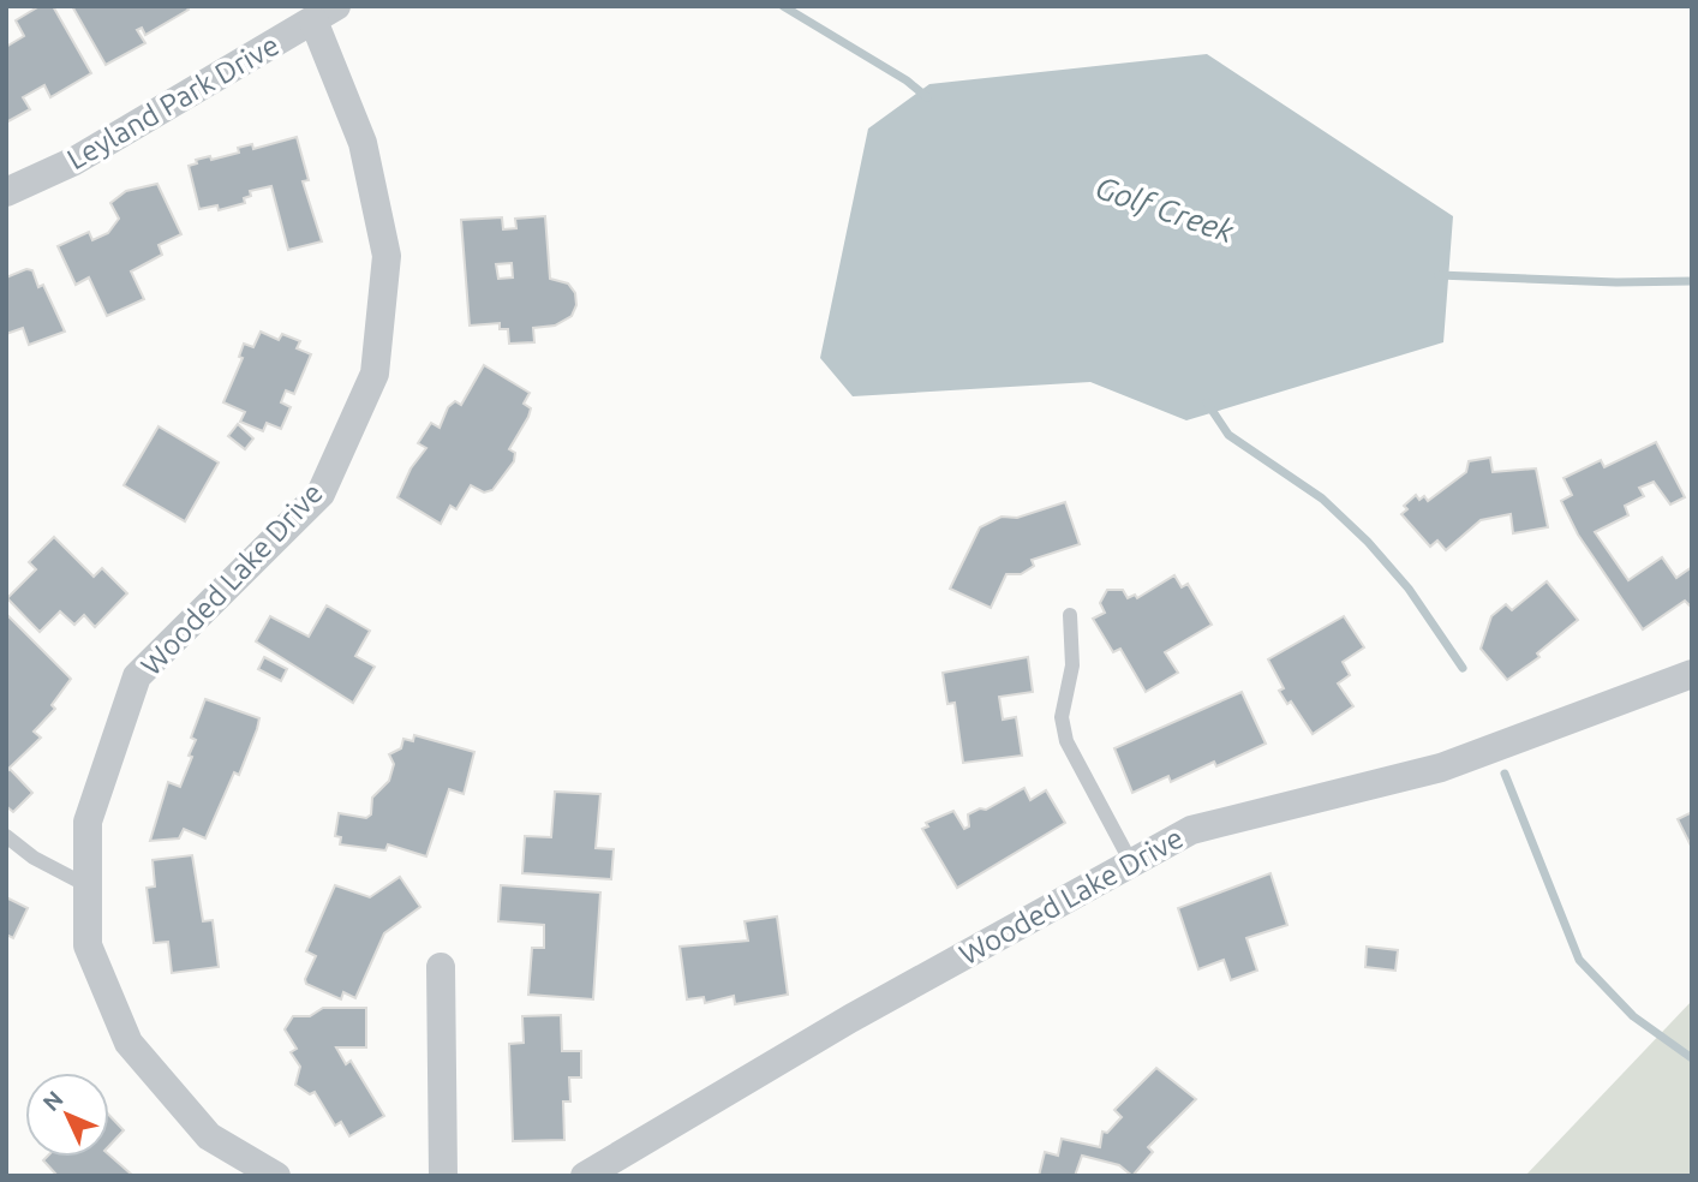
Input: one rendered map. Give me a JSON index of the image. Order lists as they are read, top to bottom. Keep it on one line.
{"streets":{"street":["Leyland Park Drive","Wooded Lake Drive"]},"crossings":[["Leyland Park Drive","Wooded Lake Drive"]],"water":["Golf Creek"],"north":"top left"}
